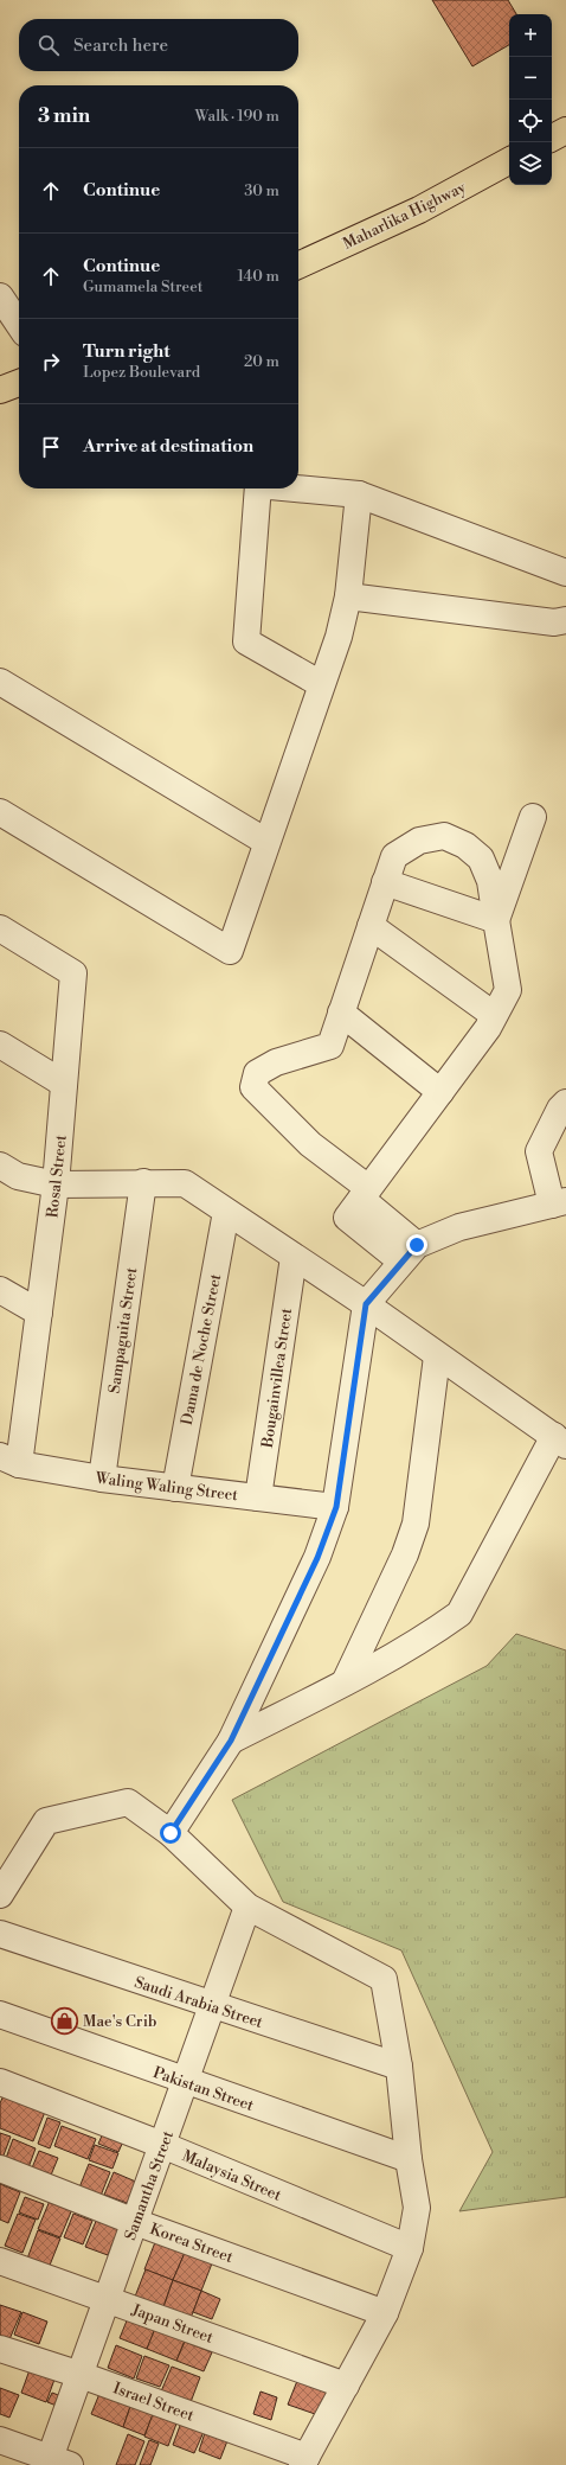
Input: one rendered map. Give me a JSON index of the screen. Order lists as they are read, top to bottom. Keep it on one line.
{"streets":{"main road":["Maharlika Highway"],"street":["Rosal Street","Sampaguita Street","Dama de Noche Street","Bougainvillea Street","Waling Waling Street","Saudi Arabia Street","Pakistan Street","Malaysia Street","Samantha Street","Korea Street","Japan Street","Israel Street"]},"crossings":[["Rosal Street","Waling Waling Street"],["Sampaguita Street","Waling Waling Street"],["Dama de Noche Street","Waling Waling Street"],["Bougainvillea Street","Waling Waling Street"],["Saudi Arabia Street","Samantha Street"],["Pakistan Street","Samantha Street"],["Malaysia Street","Samantha Street"],["Samantha Street","Korea Street"],["Samantha Street","Japan Street"],["Samantha Street","Israel Street"]],"places":{"shop":["Mae's Crib"]},"page":{"map_buttons":["+","−"],"search":"Search here","heading":["3 min","Walk · 190 m"],"list":[["Continue","30 m"],["Continue","Gumamela Street","140 m"],["Turn right","Lopez Boulevard","20 m"],"Arrive at destination"]}}
